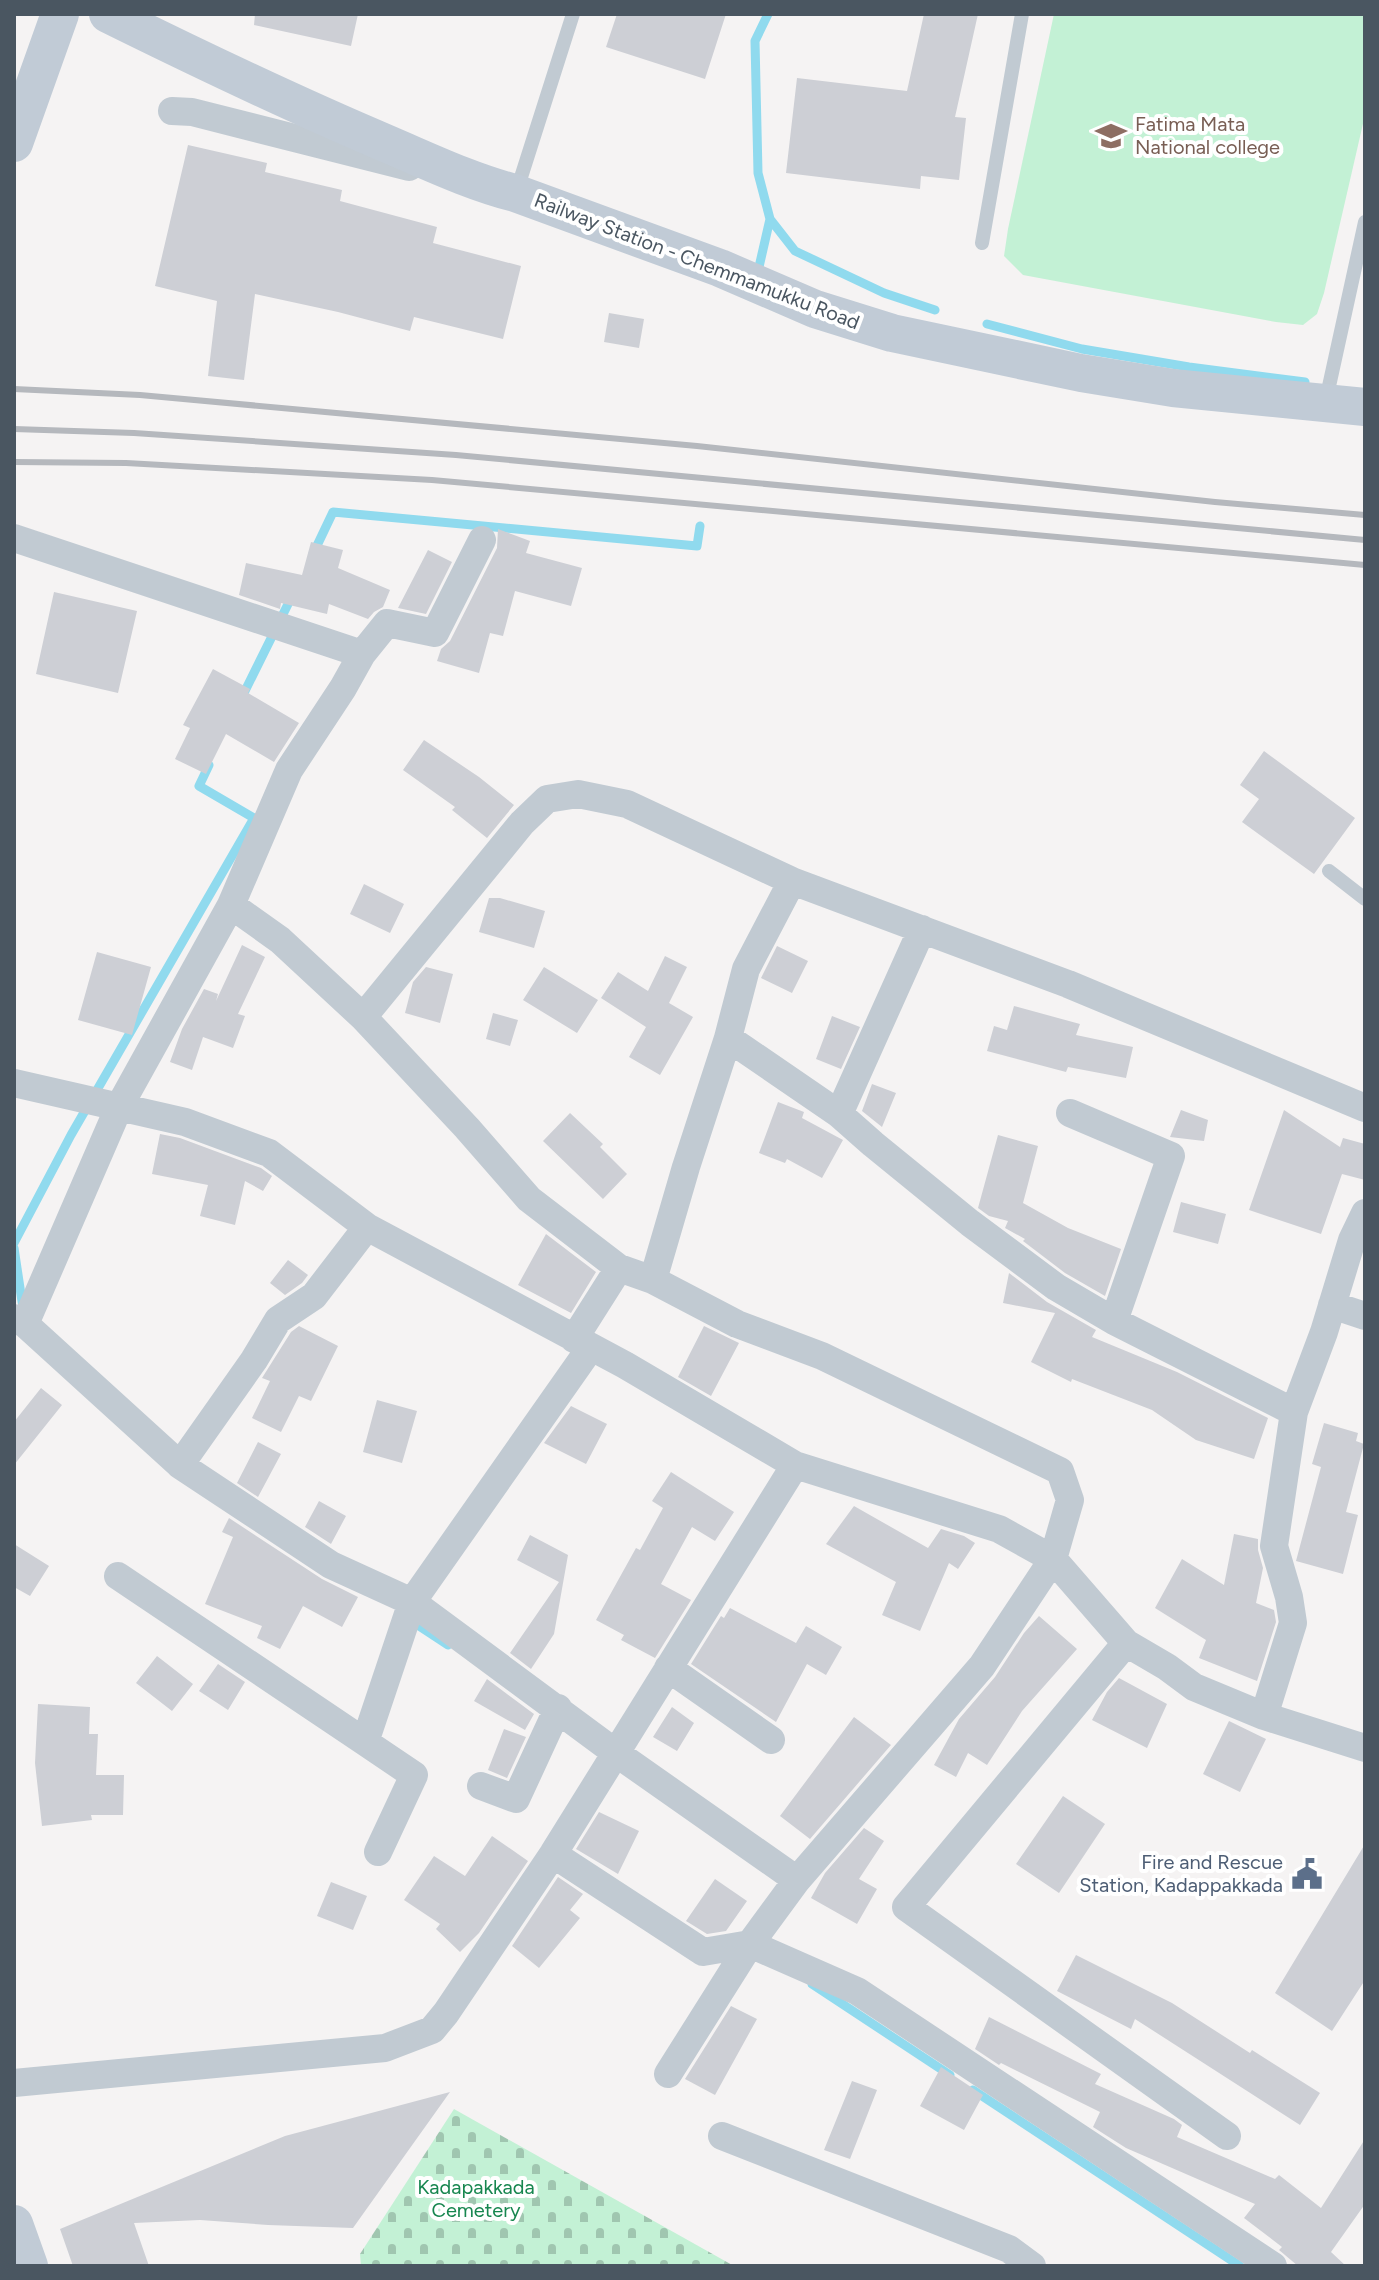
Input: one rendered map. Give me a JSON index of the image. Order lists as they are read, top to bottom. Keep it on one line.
{"streets":{"main road":["Railway Station - Chemmamukku Road"]},"parks":["Kadapakkada Cemetery"],"places":{"school or university":["Fatima Mata National college"],"public building":["Fire and Rescue Station, Kadappakkada"]}}
